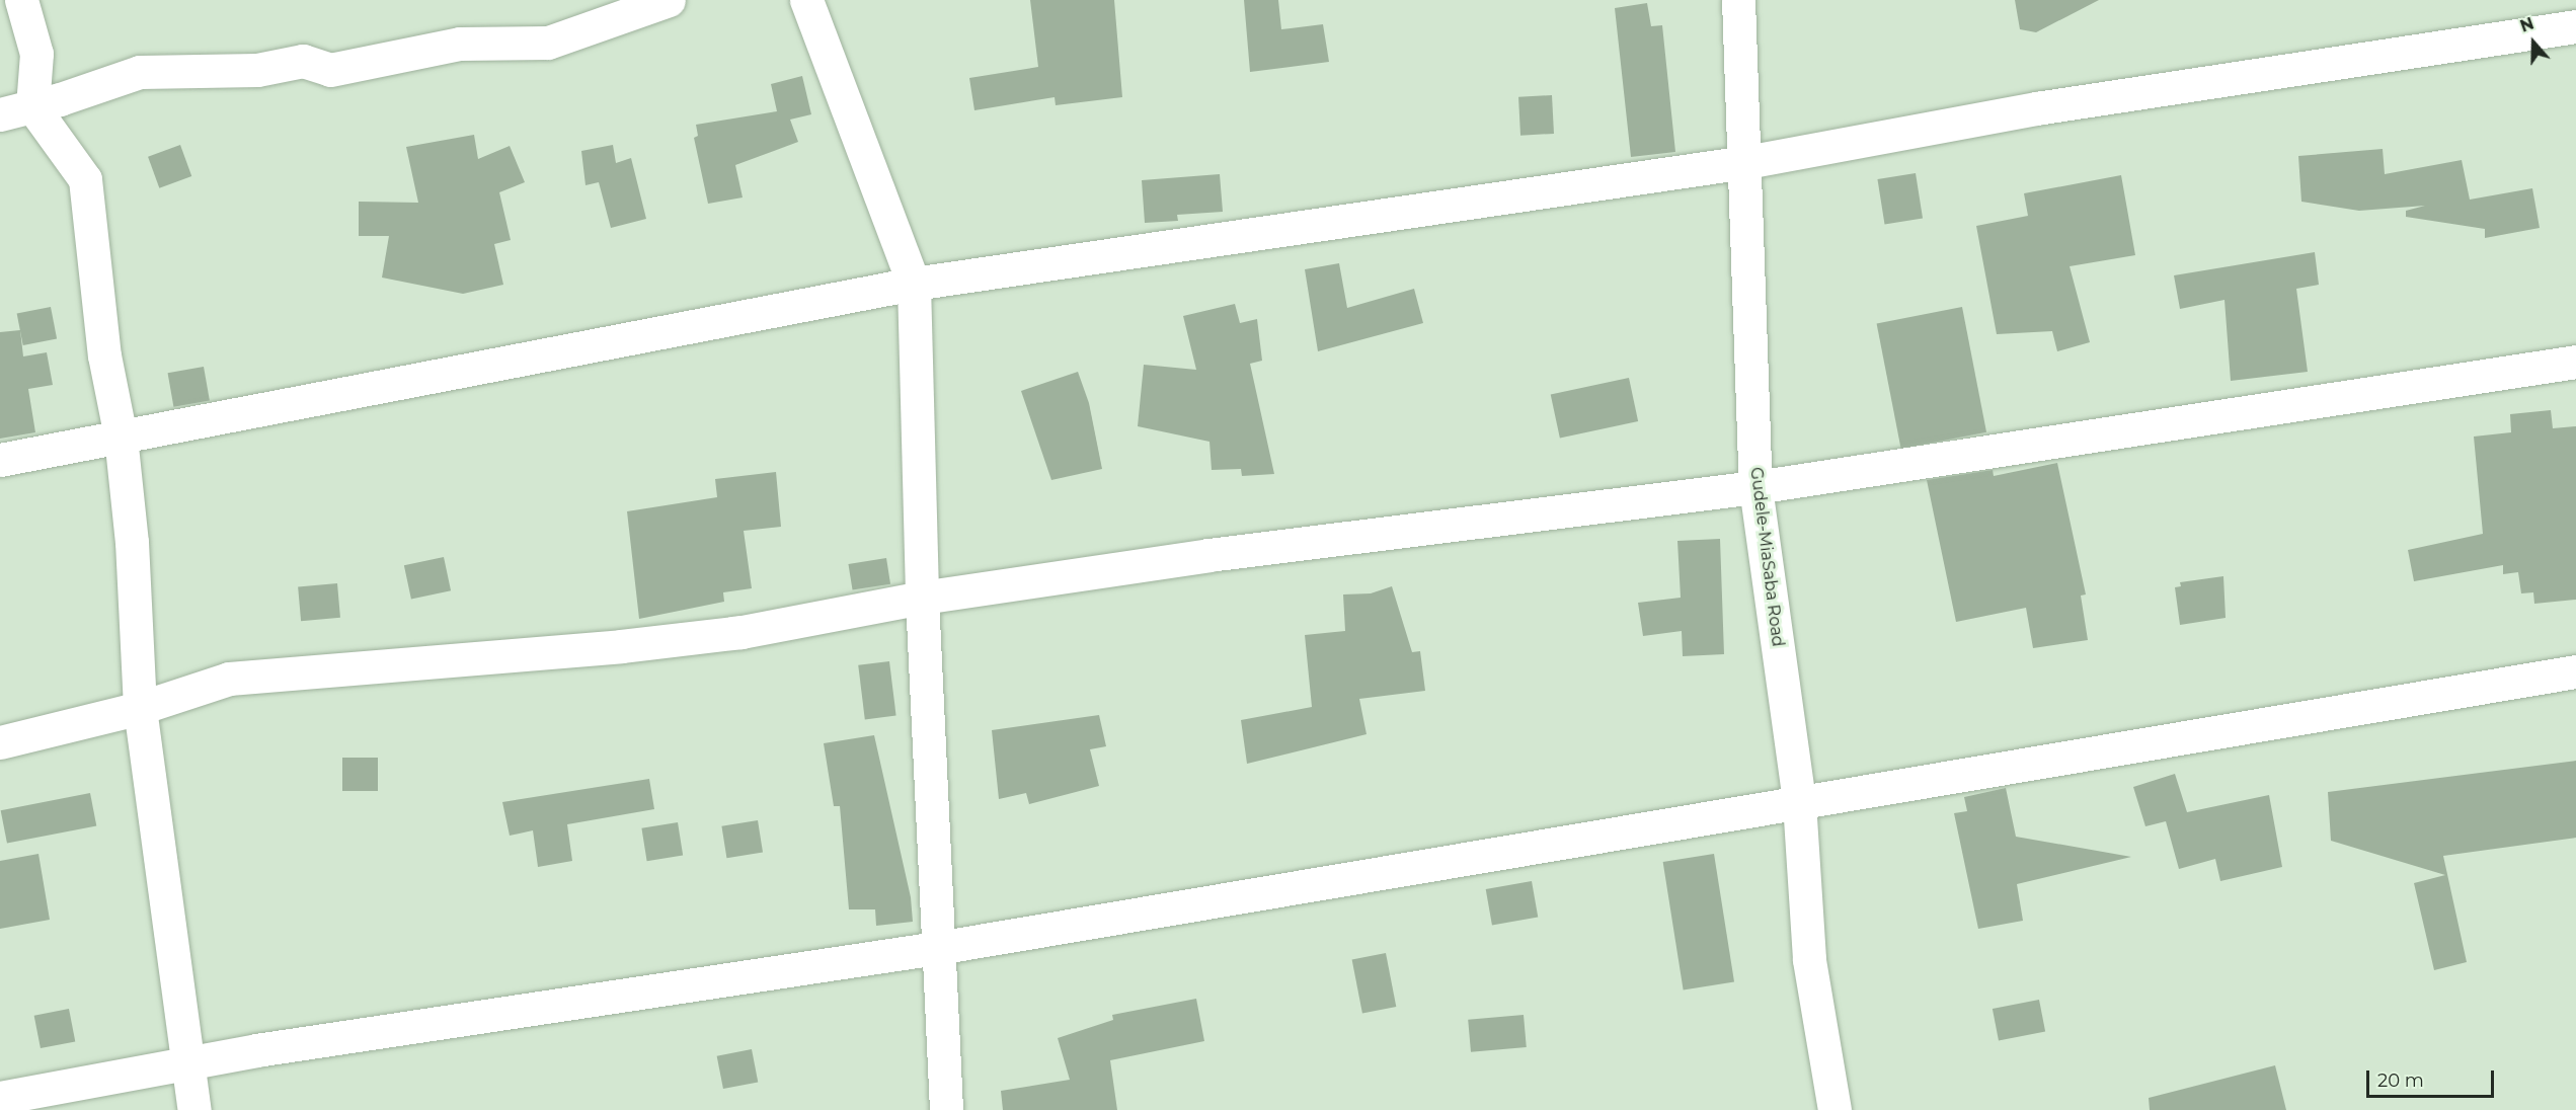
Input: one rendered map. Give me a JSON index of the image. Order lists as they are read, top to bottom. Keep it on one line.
{"streets":{"street":["Gudele-MiaSaba Road"]},"scale_bar":"20 m","north":"top"}
